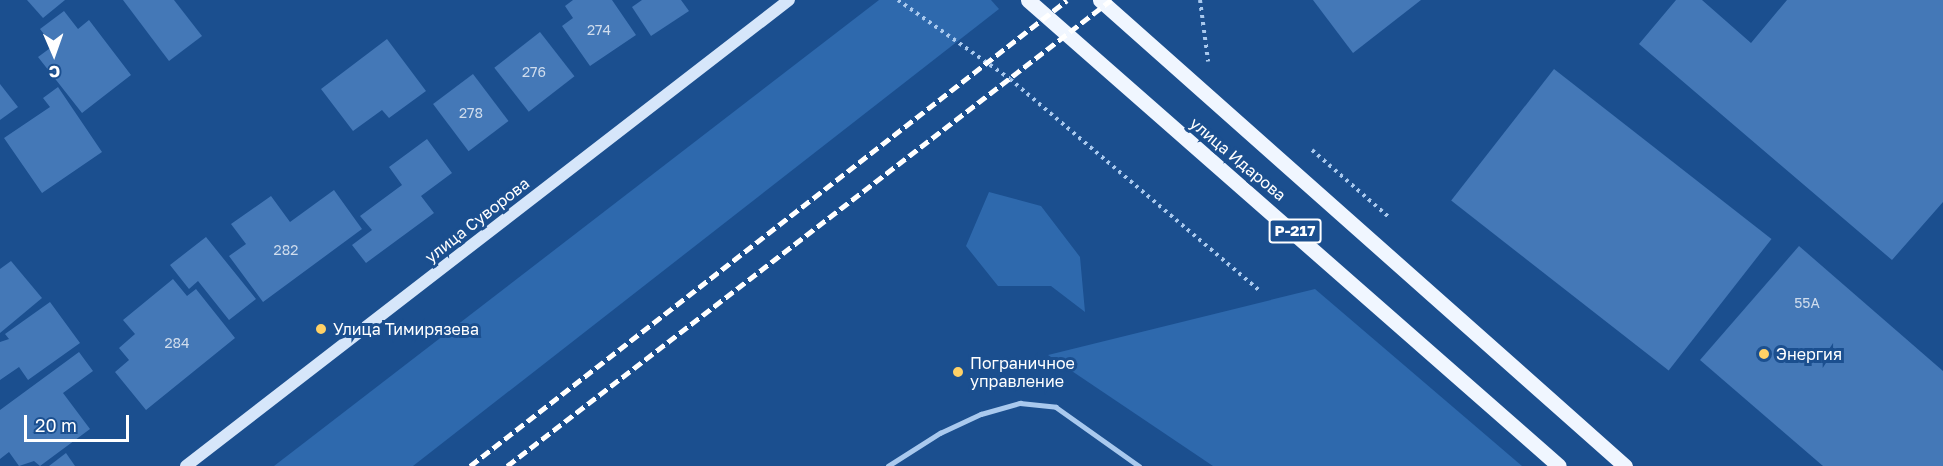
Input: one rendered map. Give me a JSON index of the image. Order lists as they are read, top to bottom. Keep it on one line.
{"streets":{"main road":["улица Идарова","улица Суворова","Р-217"]},"places":["Улица Тимирязева","Энергия","Пограничное управление"],"house_numbers":["274","276","278","282","55А","284"],"scale_bar":"20 m","north":"bottom"}
